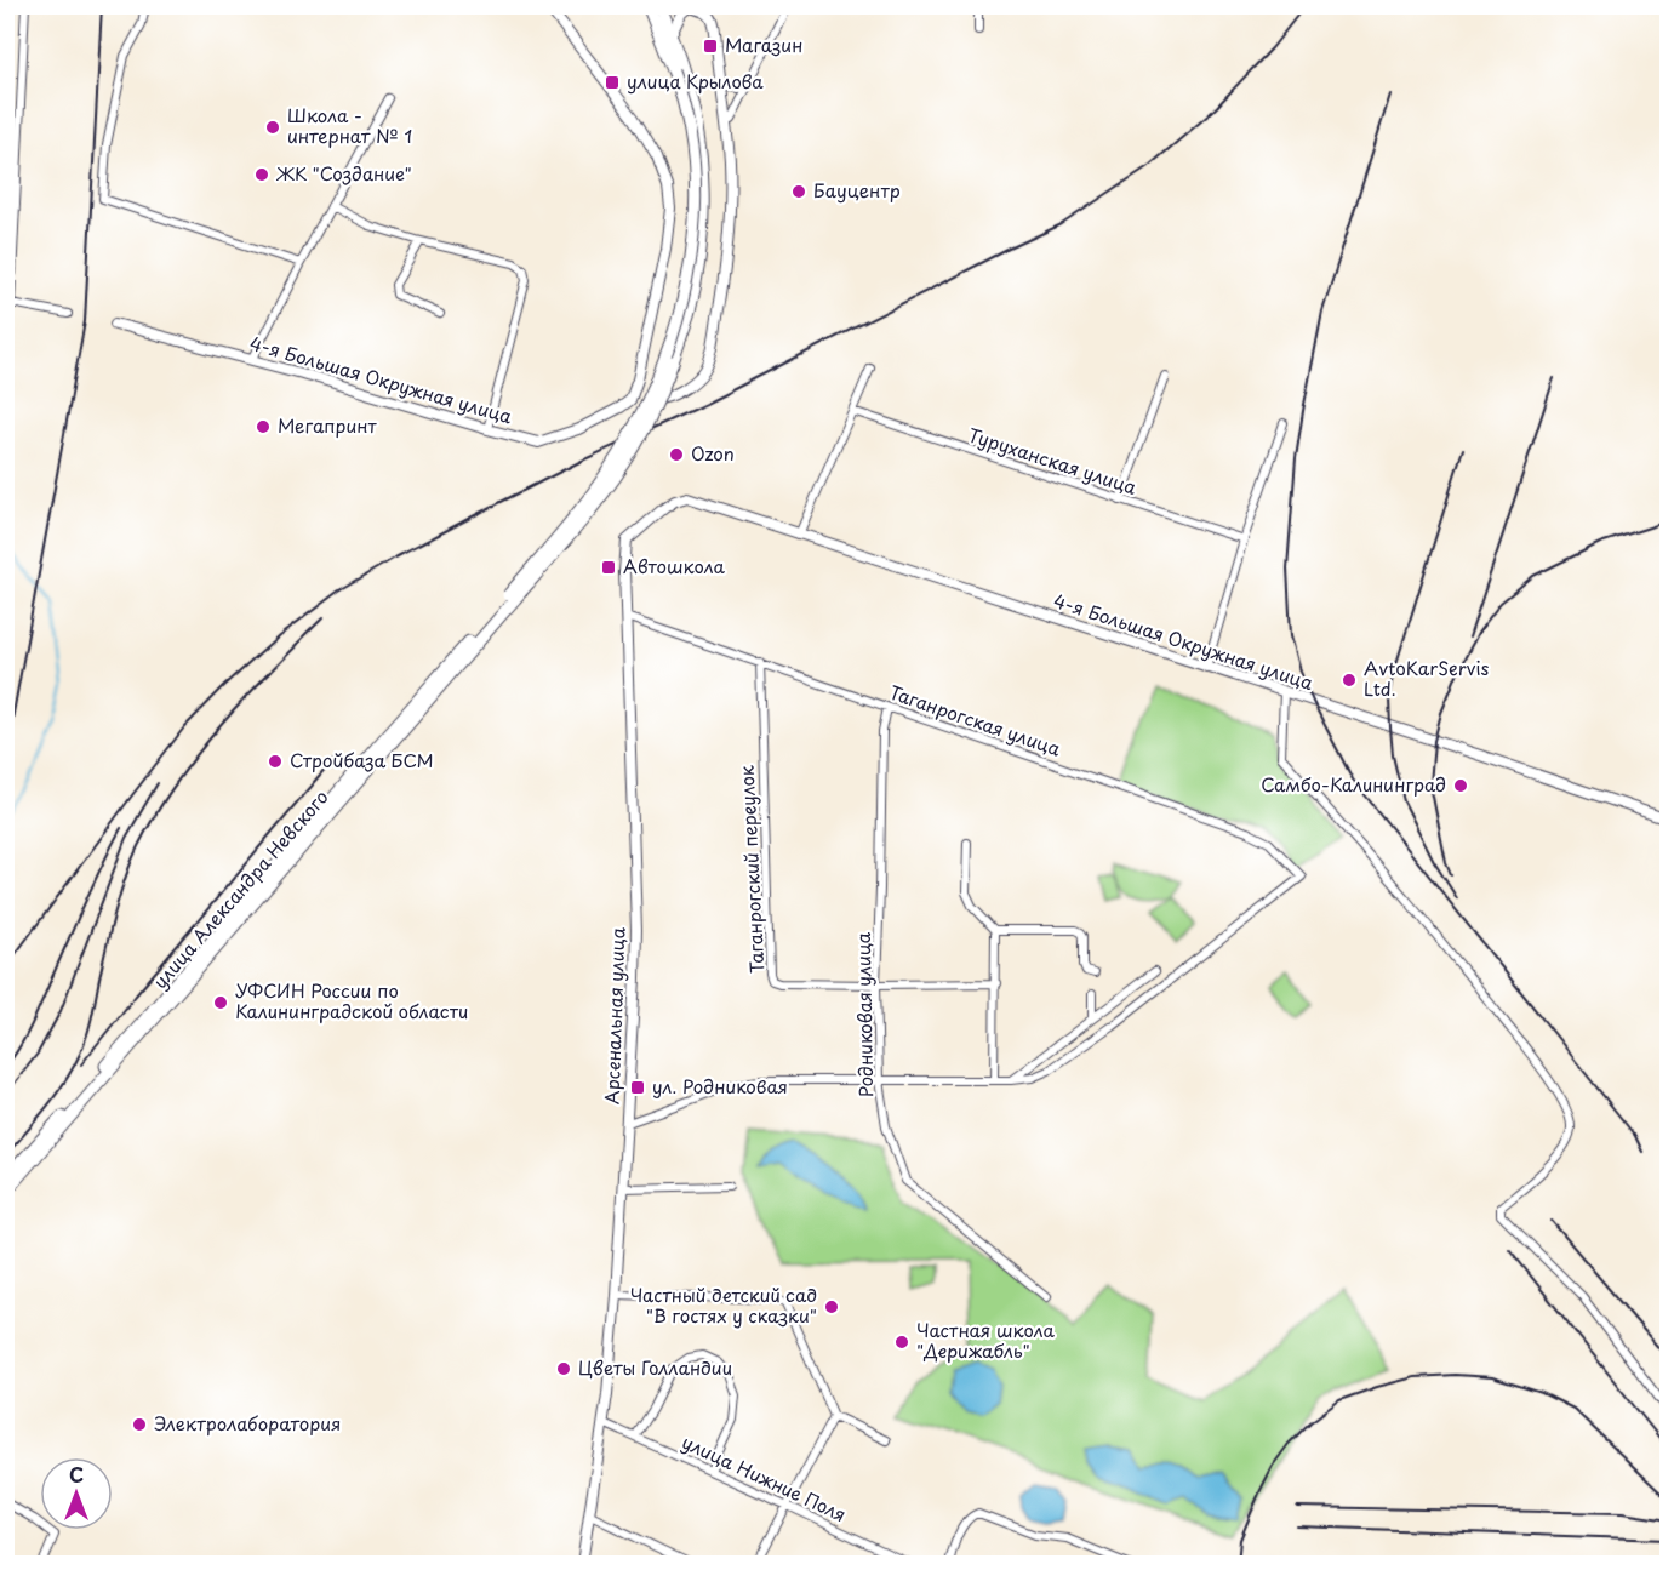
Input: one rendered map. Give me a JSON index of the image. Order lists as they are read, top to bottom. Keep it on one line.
{"streets":{"main road":["улица Александра Невского"],"street":["4-я Большая Окружная улица","Туруханская улица","Таганрогская улица","Таганрогский переулок","Родниковая улица","Арсенальная улица","улица Нижние Поля"]},"crossings":[["4-я Большая Окружная улица","Арсенальная улица"],["Таганрогская улица","Таганрогский переулок"],["Таганрогская улица","Родниковая улица"],["Таганрогская улица","Арсенальная улица"],["Таганрогский переулок","Родниковая улица"],["Арсенальная улица","улица Нижние Поля"]],"places":{"transit":["Магазин","улица Крылова","Автошкола","ул. Родниковая"],"other":["Школа - интернат № 1","ЖК \"Создание\"","Бауцентр","Мегапринт","Ozon","AvtoKarServis Ltd.","Стройбаза БСМ","Самбо-Калининград","УФСИН России по Калининградской области","Частный детский сад \"В гостях у сказки\"","Частная школа \"Дерижабль\"","Цветы Голландии","Электролаборатория"]},"north":"top"}
